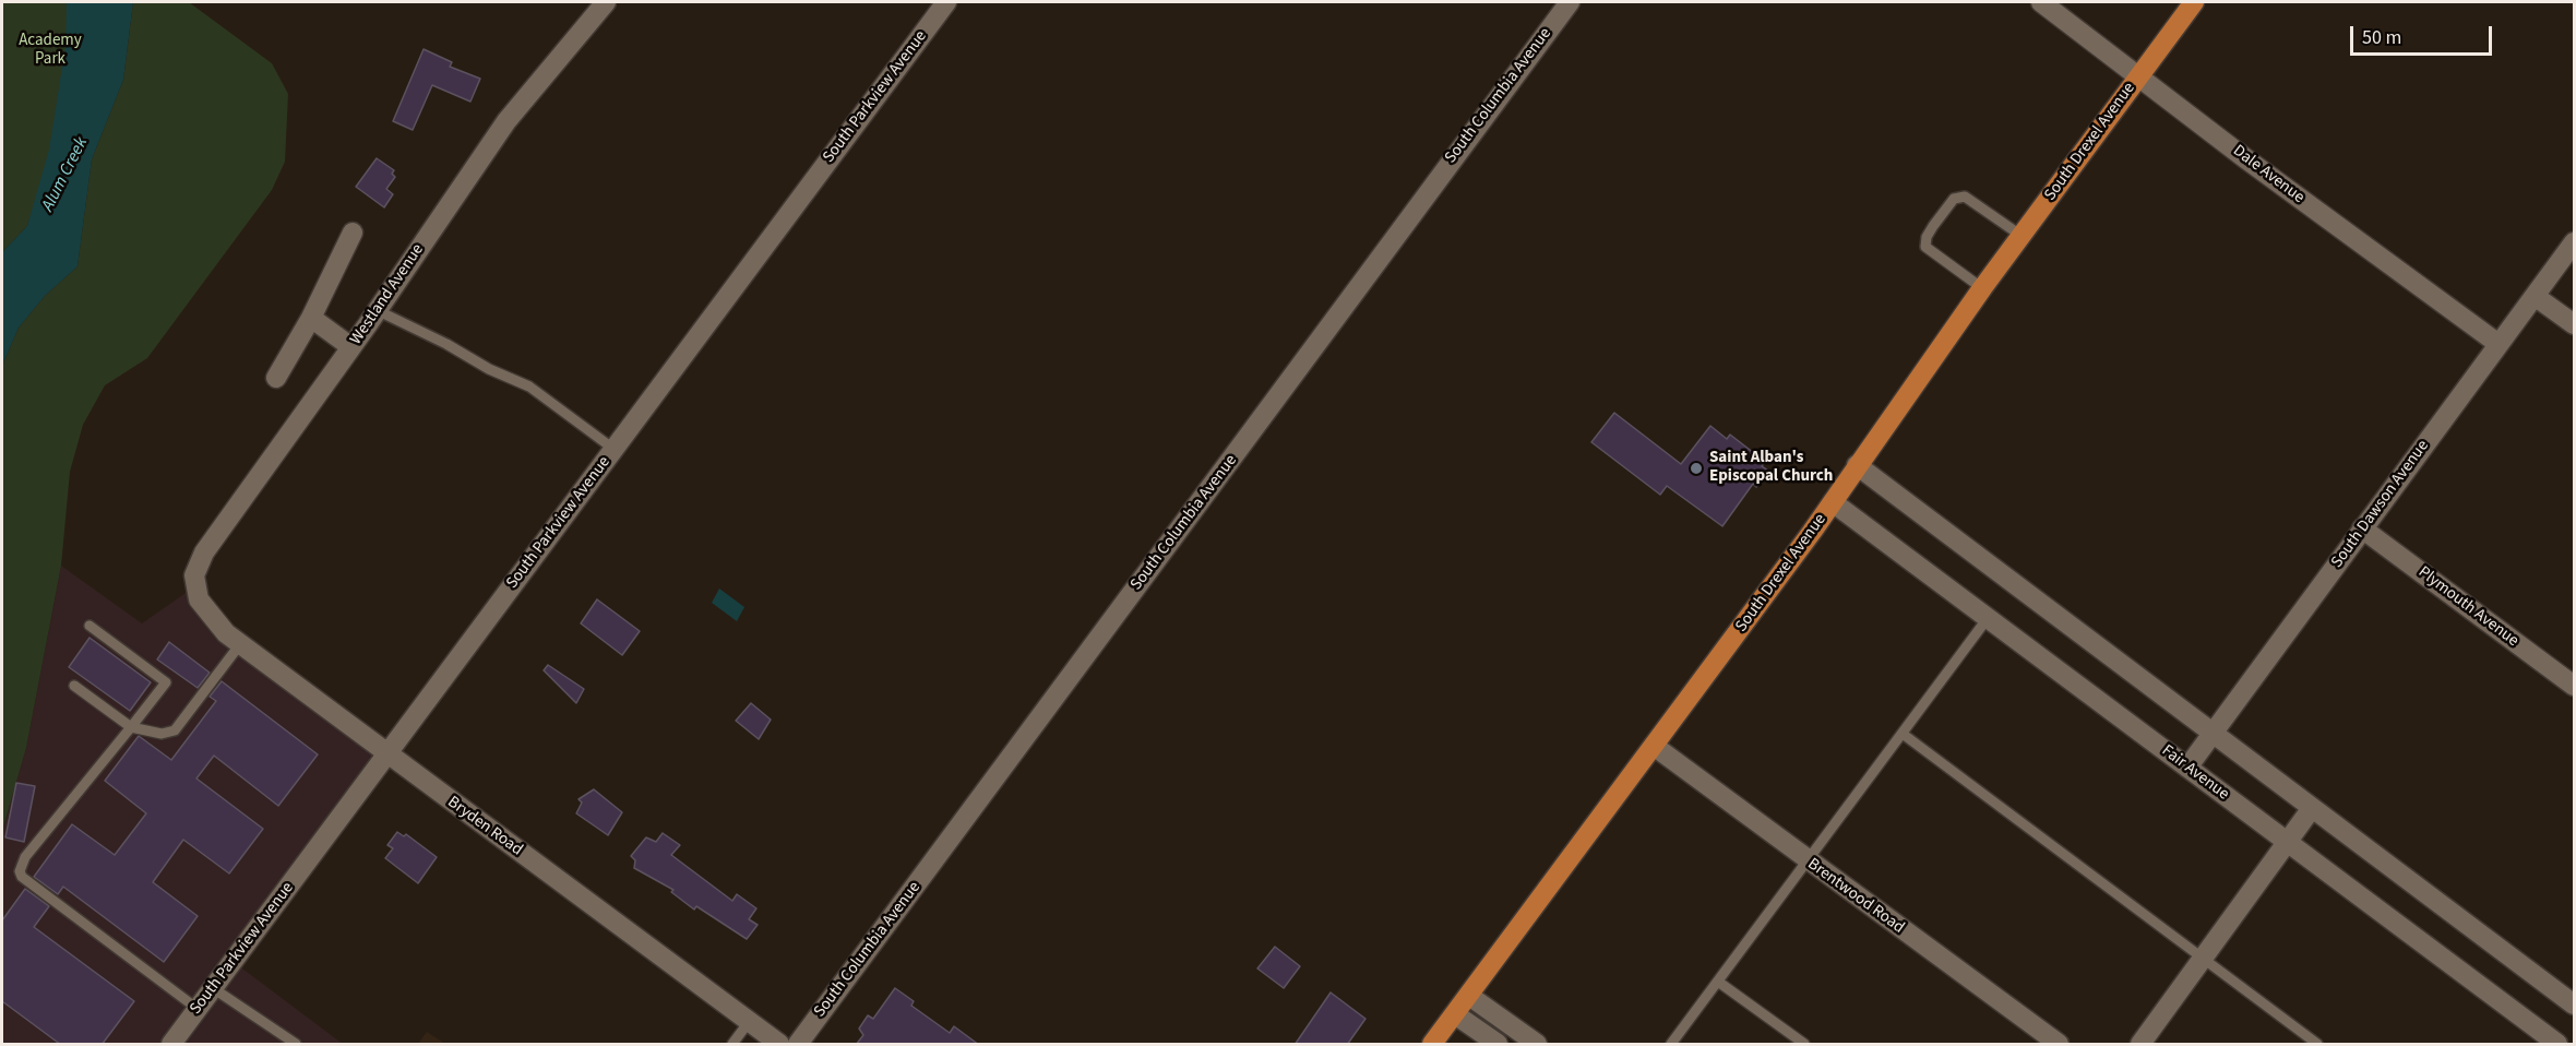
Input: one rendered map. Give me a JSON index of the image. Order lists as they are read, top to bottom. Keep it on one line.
{"streets":{"main road":["South Drexel Avenue"],"street":["South Columbia Avenue","South Parkview Avenue","Dale Avenue","Westland Avenue","South Dawson Avenue","Plymouth Avenue","Fair Avenue","Bryden Road","Brentwood Road"]},"crossings":[["South Parkview Avenue","Bryden Road"],["South Drexel Avenue","Dale Avenue"],["South Drexel Avenue","Fair Avenue"],["South Drexel Avenue","Brentwood Road"],["Dale Avenue","South Dawson Avenue"],["Westland Avenue","Bryden Road"],["South Dawson Avenue","Plymouth Avenue"],["South Dawson Avenue","Fair Avenue"]],"water":["Alum Creek"],"parks":["Academy Park"],"places":["Saint Alban's Episcopal Church"],"scale_bar":"50 m"}
